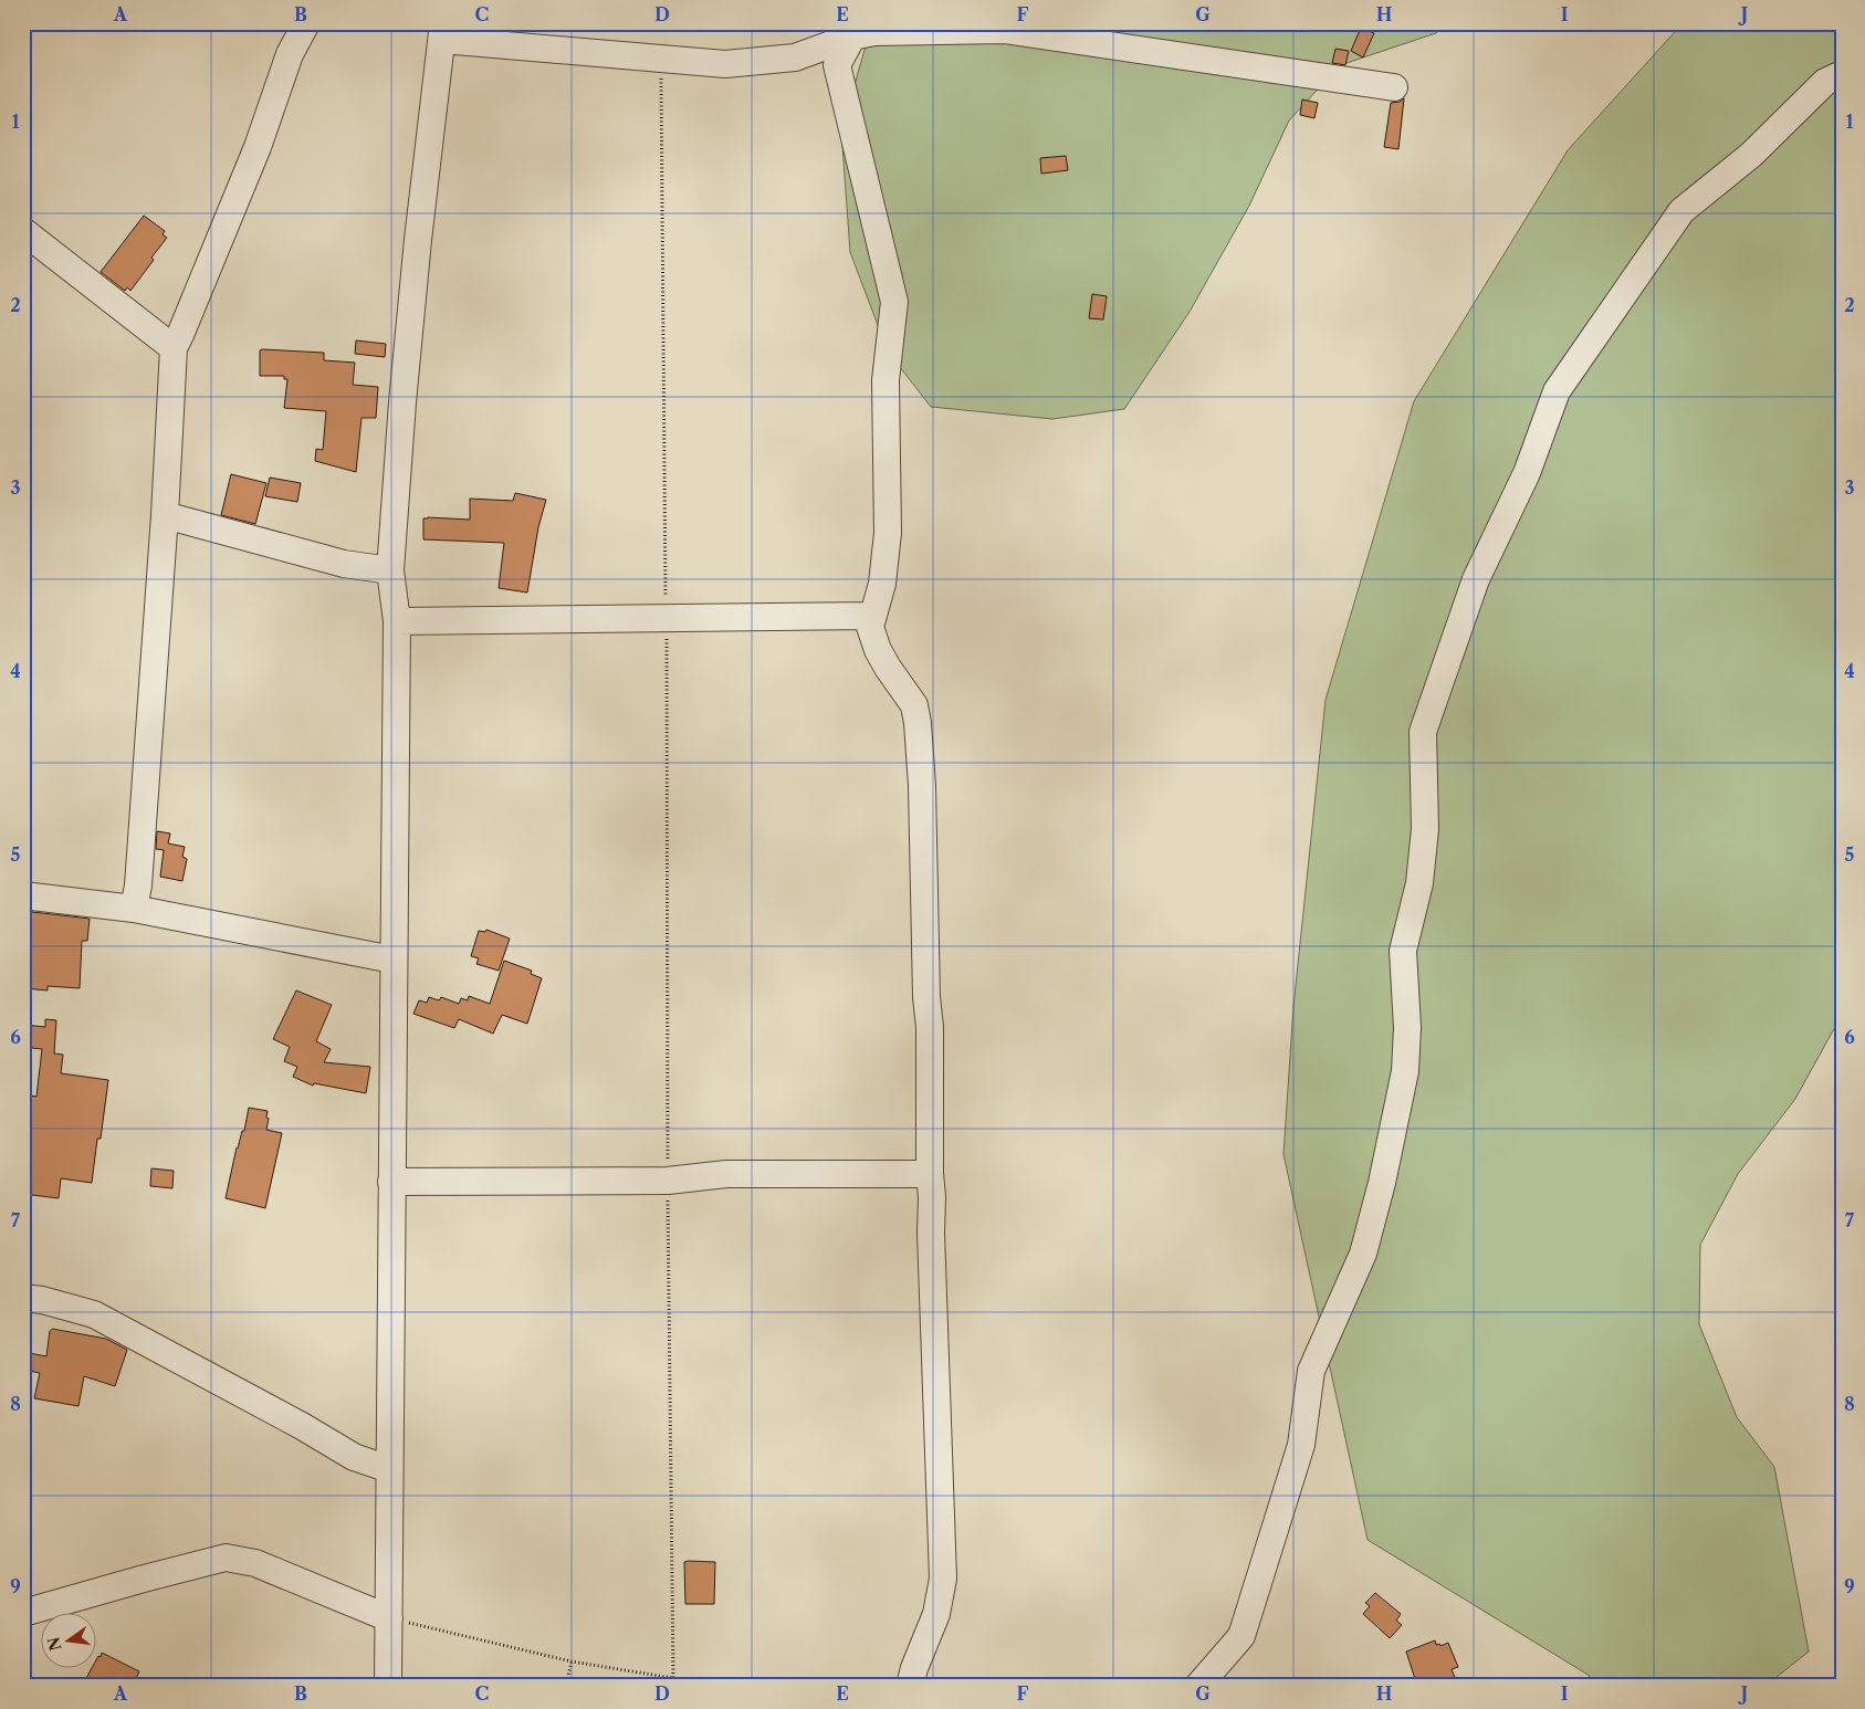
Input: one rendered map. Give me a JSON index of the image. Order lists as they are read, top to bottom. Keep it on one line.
{"north":"left","grid":{"columns":["A","B","C","D","E","F","G","H","I","J"],"rows":["1","2","3","4","5","6","7","8","9"]}}
